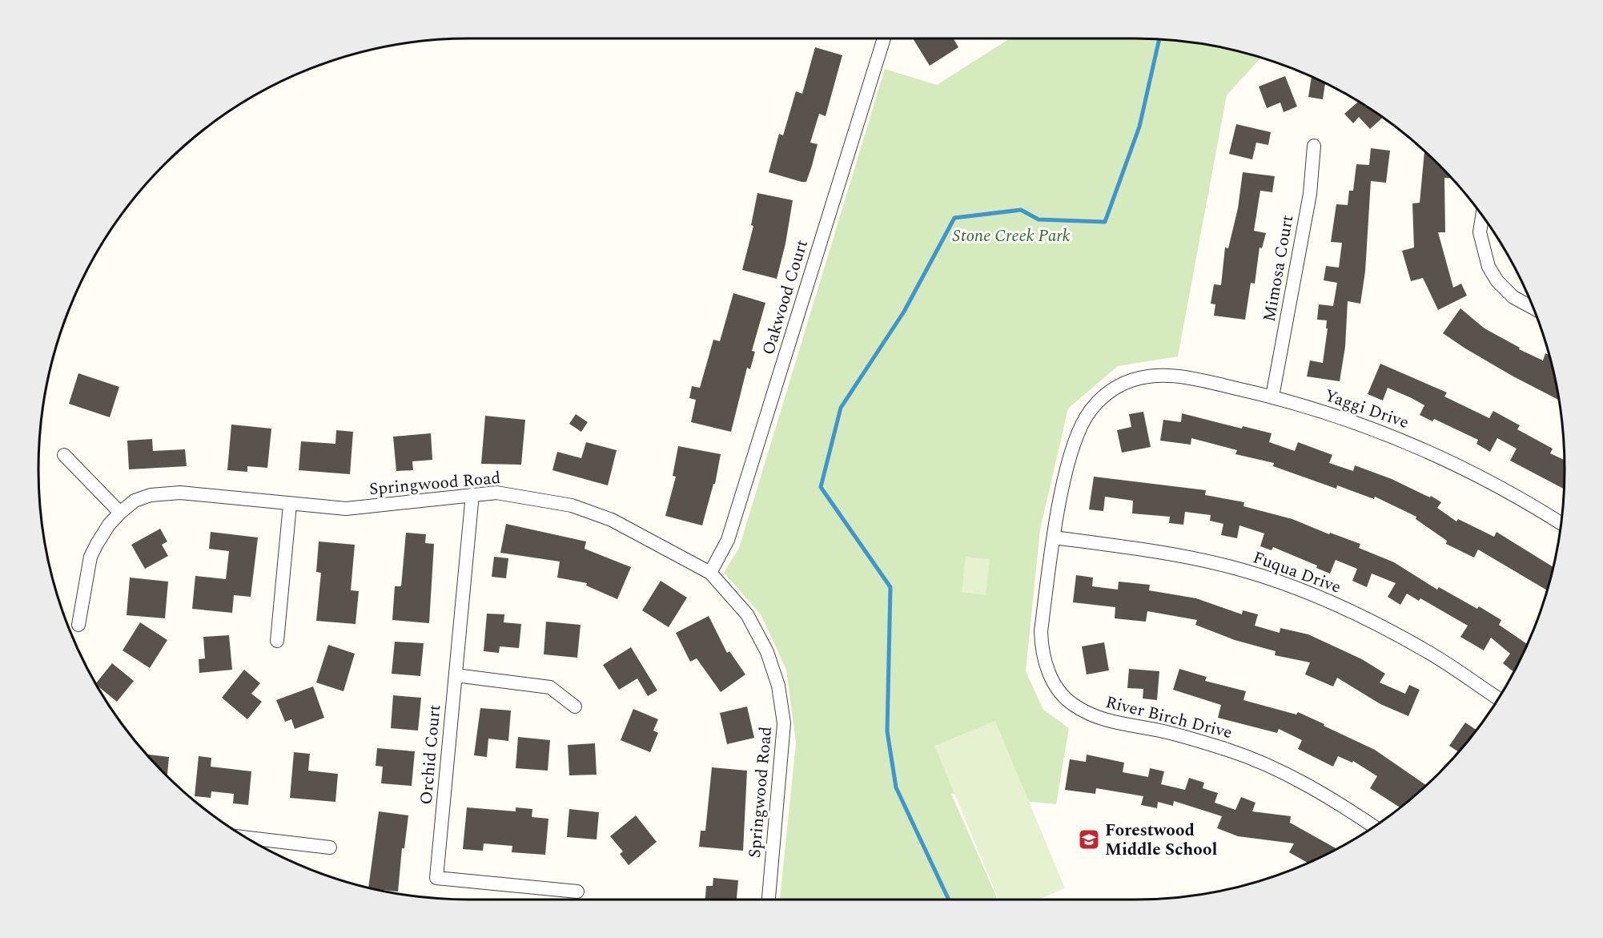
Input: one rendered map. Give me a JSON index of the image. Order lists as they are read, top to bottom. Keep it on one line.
{"streets":{"street":["Mimosa Court","Oakwood Court","Yaggi Drive","Springwood Road","Fuqua Drive","River Birch Drive","Orchid Court"]},"crossings":[["Mimosa Court","Yaggi Drive"],["Oakwood Court","Springwood Road"],["Yaggi Drive","River Birch Drive"],["Springwood Road","Orchid Court"],["Fuqua Drive","River Birch Drive"]],"parks":["Stone Creek Park"],"places":{"school or university":["Forestwood Middle School"]}}
